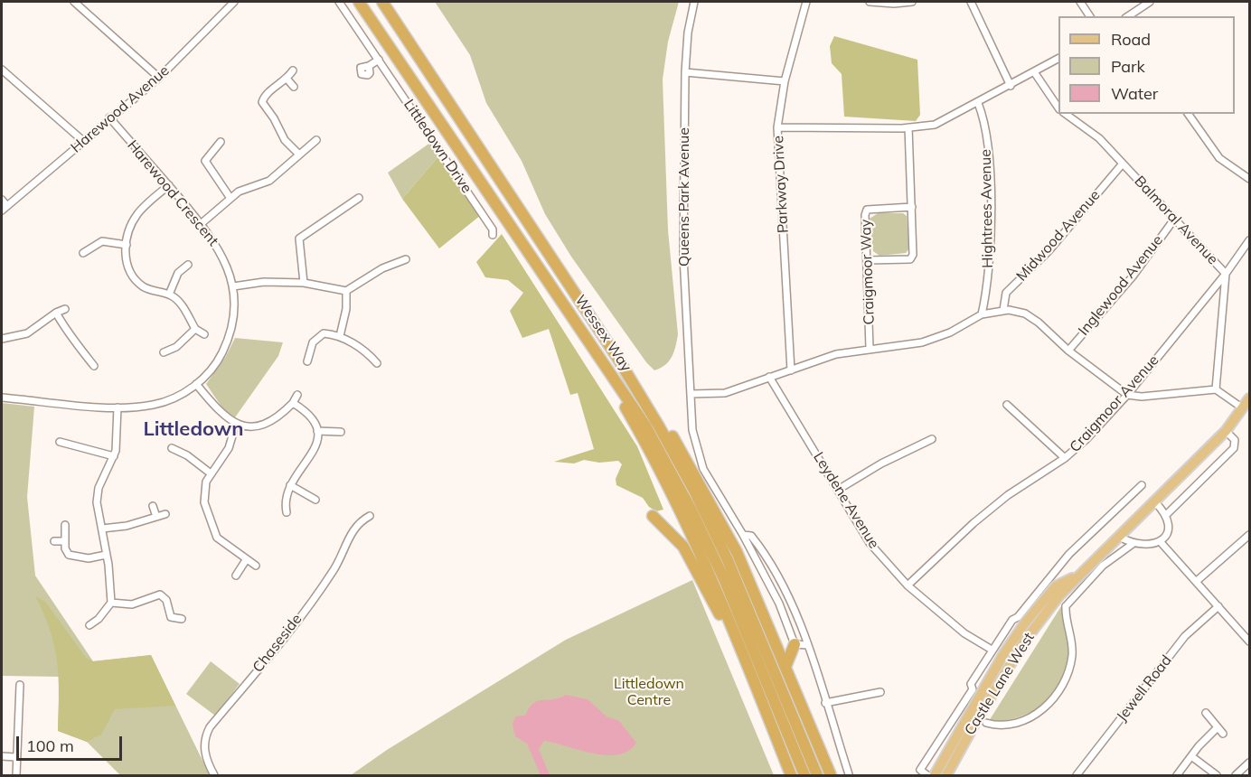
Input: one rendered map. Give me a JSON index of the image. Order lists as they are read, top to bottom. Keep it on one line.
{"streets":{"highway":["Wessex Way"],"main road":["Castle Lane West"],"street":["Harewood Avenue","Littledown Drive","Parkway Drive","Harewood Crescent","Queens Park Avenue","Hightrees Avenue","Balmoral Avenue","Midwood Avenue","Craigmoor Way","Inglewood Avenue","Craigmoor Avenue","Leydene Avenue","Chaseside","Jewell Road"]},"crossings":[["Harewood Avenue","Harewood Crescent"],["Balmoral Avenue","Midwood Avenue"],["Balmoral Avenue","Inglewood Avenue"],["Balmoral Avenue","Craigmoor Avenue"],["Craigmoor Avenue","Leydene Avenue"],["Leydene Avenue","Castle Lane West"]],"districts":["Littledown"],"parks":["Littledown Centre"],"legend":["Road","Park","Water"],"scale_bar":"100 m"}
